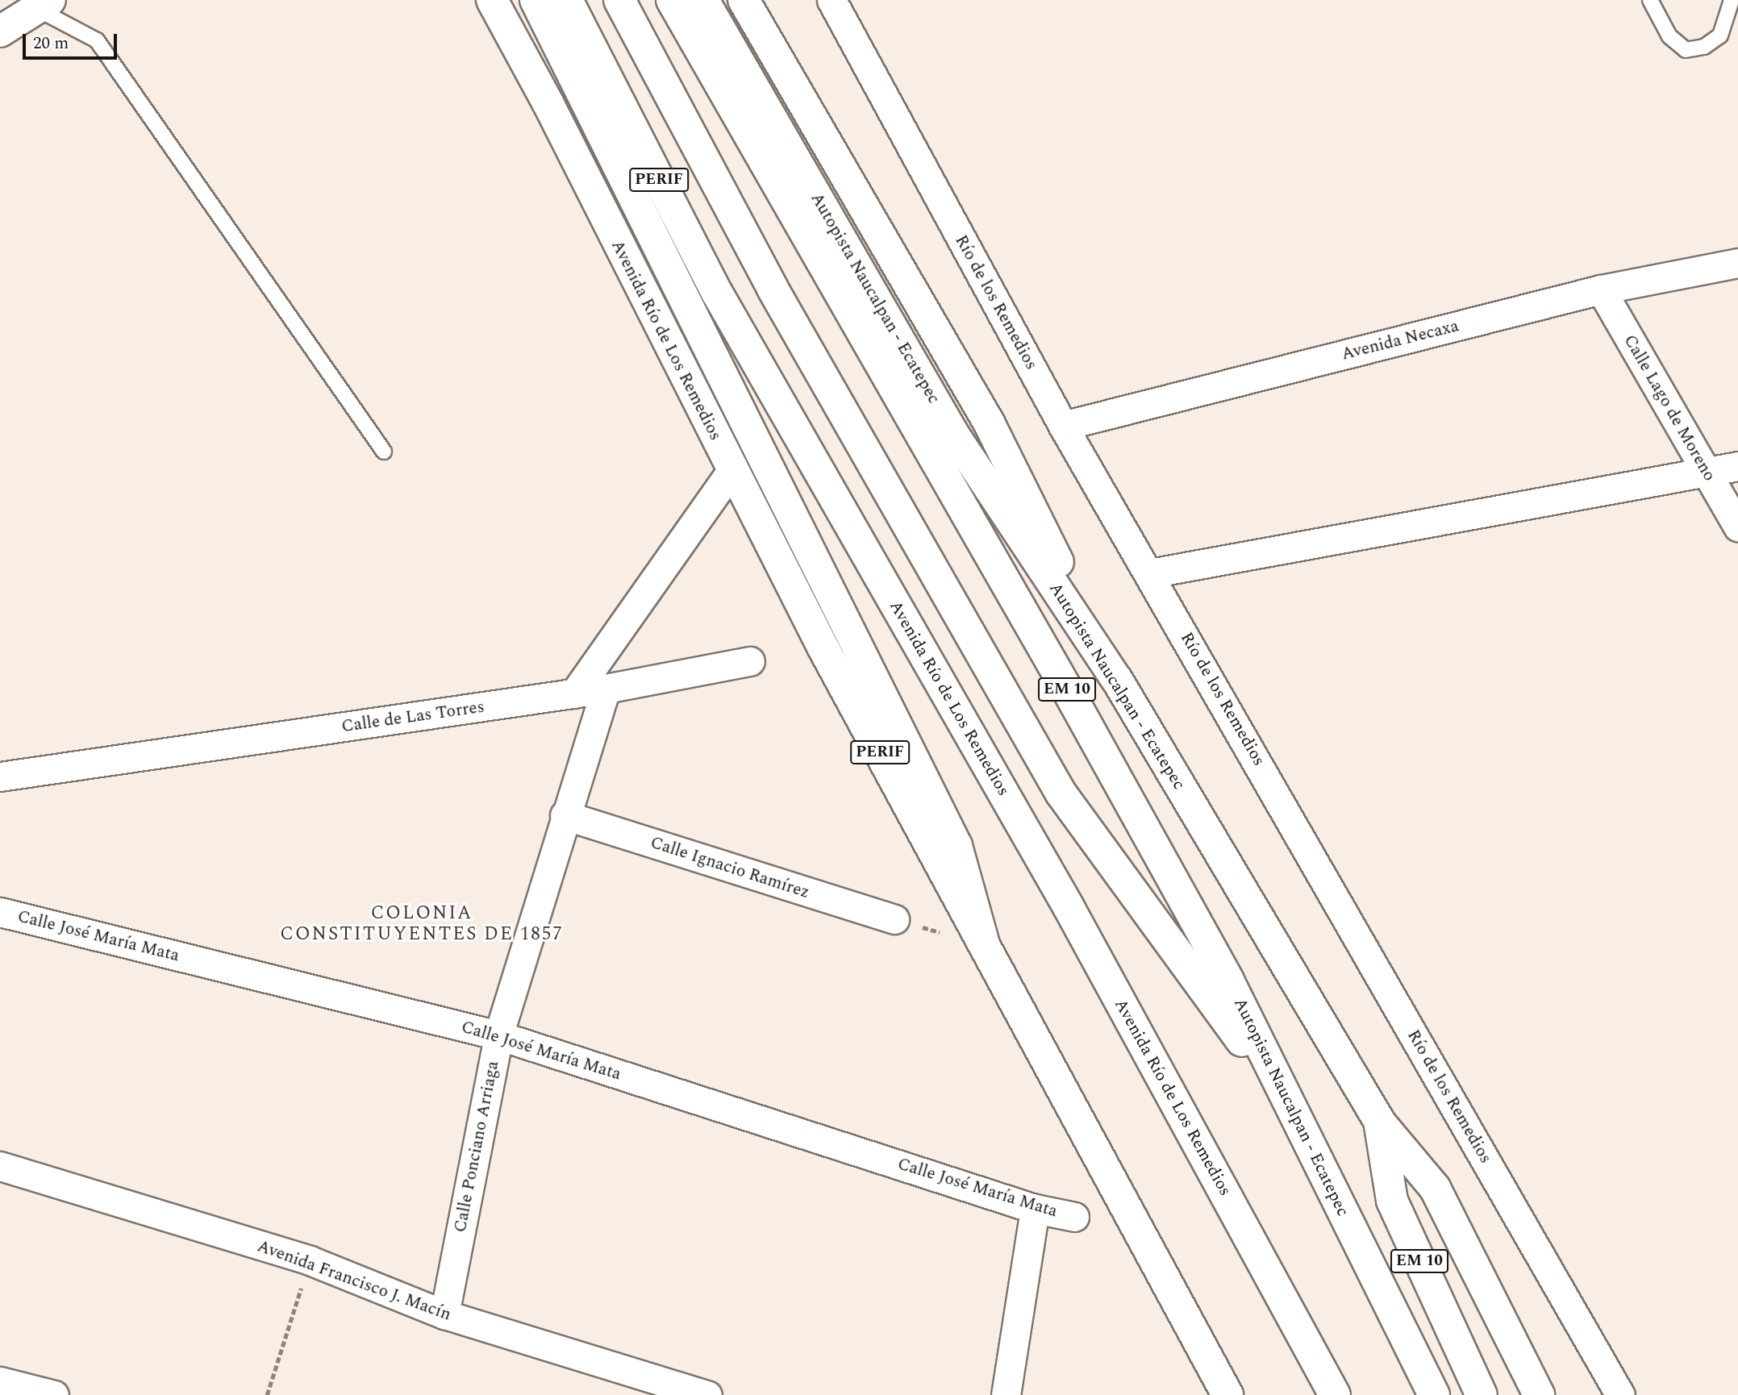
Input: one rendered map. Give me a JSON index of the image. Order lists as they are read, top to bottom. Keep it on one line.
{"streets":{"highway":["PERIF","Autopista Naucalpan - Ecatepec","Avenida Río de Los Remedios","EM 10"],"street":["Río de los Remedios","Avenida Necaxa","Calle Lago de Moreno","Calle de Las Torres","Calle Ignacio Ramírez","Calle José María Mata","Calle Ponciano Arriaga","Avenida Francisco J. Macín"]},"crossings":[["Río de los Remedios","Avenida Necaxa"],["Avenida Necaxa","Calle Lago de Moreno"],["Calle de Las Torres","Calle Ponciano Arriaga"],["Calle Ignacio Ramírez","Calle Ponciano Arriaga"],["Calle José María Mata","Calle Ponciano Arriaga"],["Calle Ponciano Arriaga","Avenida Francisco J. Macín"]],"districts":["COLONIA CONSTITUYENTES DE 1857"],"scale_bar":"20 m"}
